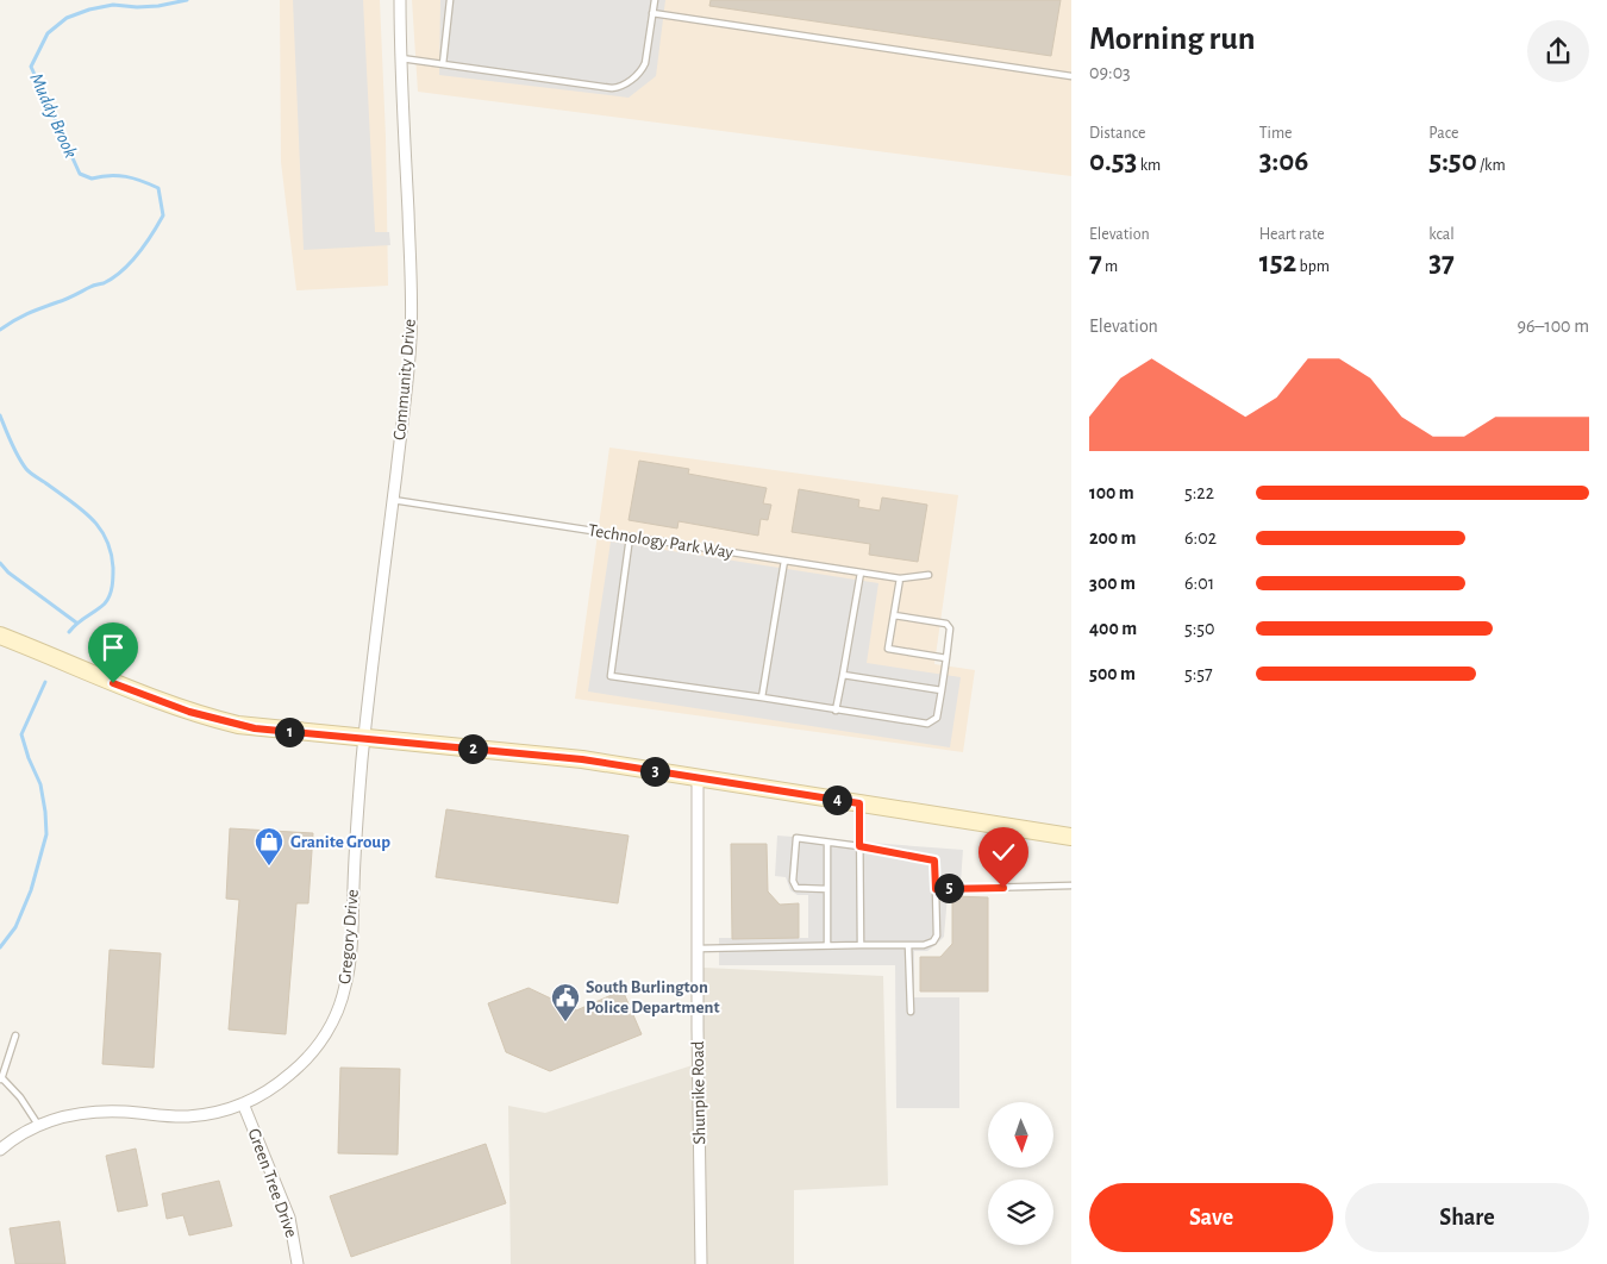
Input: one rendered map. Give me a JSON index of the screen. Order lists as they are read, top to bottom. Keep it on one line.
{"streets":{"street":["Community Drive","Gregory Drive","Shunpike Road","Green Tree Drive"],"lane":["Technology Park Way"]},"crossings":[["Community Drive","Technology Park Way"],["Community Drive","Gregory Drive"],["Gregory Drive","Green Tree Drive"]],"water":["Muddy Brook"],"places":{"shop":["Granite Group"],"public building":["South Burlington Police Department"]},"north":"bottom","page":{"heading":["Morning run","09:03"],"stats":[["Distance","0.53 km"],["Time","3:06"],["Pace","5:50 /km"],["Elevation","7 m"],["Heart rate","152 bpm"],["kcal","37"]],"chart":["Elevation","96–100 m"],"list":[{"name":"100 m","note":"5:22"},{"name":"200 m","note":"6:02"},{"name":"300 m","note":"6:01"},{"name":"400 m","note":"5:50"},{"name":"500 m","note":"5:57"}],"pins":["1","2","3","4","5"],"buttons":["Save","Share"]}}
